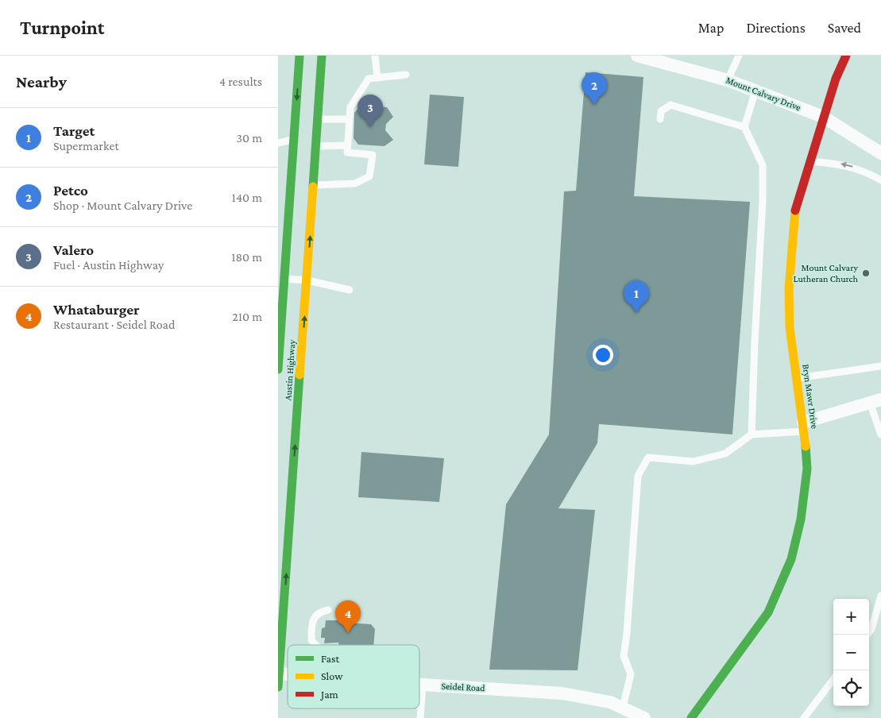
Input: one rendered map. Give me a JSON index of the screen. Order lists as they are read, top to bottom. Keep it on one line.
{"streets":{"main road":["Austin Highway","Bryn Mawr Drive"],"street":["Mount Calvary Drive","Seidel Road"]},"crossings":[["Mount Calvary Drive","Bryn Mawr Drive"]],"places":["Mount Calvary Lutheran Church"],"legend":["Fast","Slow","Jam"],"page":{"header":"Turnpoint","nav":["Map","Directions","Saved"],"heading":["Nearby","4 results"],"pins":["2","3","1","4"],"list":[{"mark":"1","name":"Target","note":"Supermarket","value":"30 m"},{"mark":"2","name":"Petco","note":"Shop · Mount Calvary Drive","value":"140 m"},{"mark":"3","name":"Valero","note":"Fuel · Austin Highway","value":"180 m"},{"mark":"4","name":"Whataburger","note":"Restaurant · Seidel Road","value":"210 m"}],"map_buttons":["+","−"]}}
